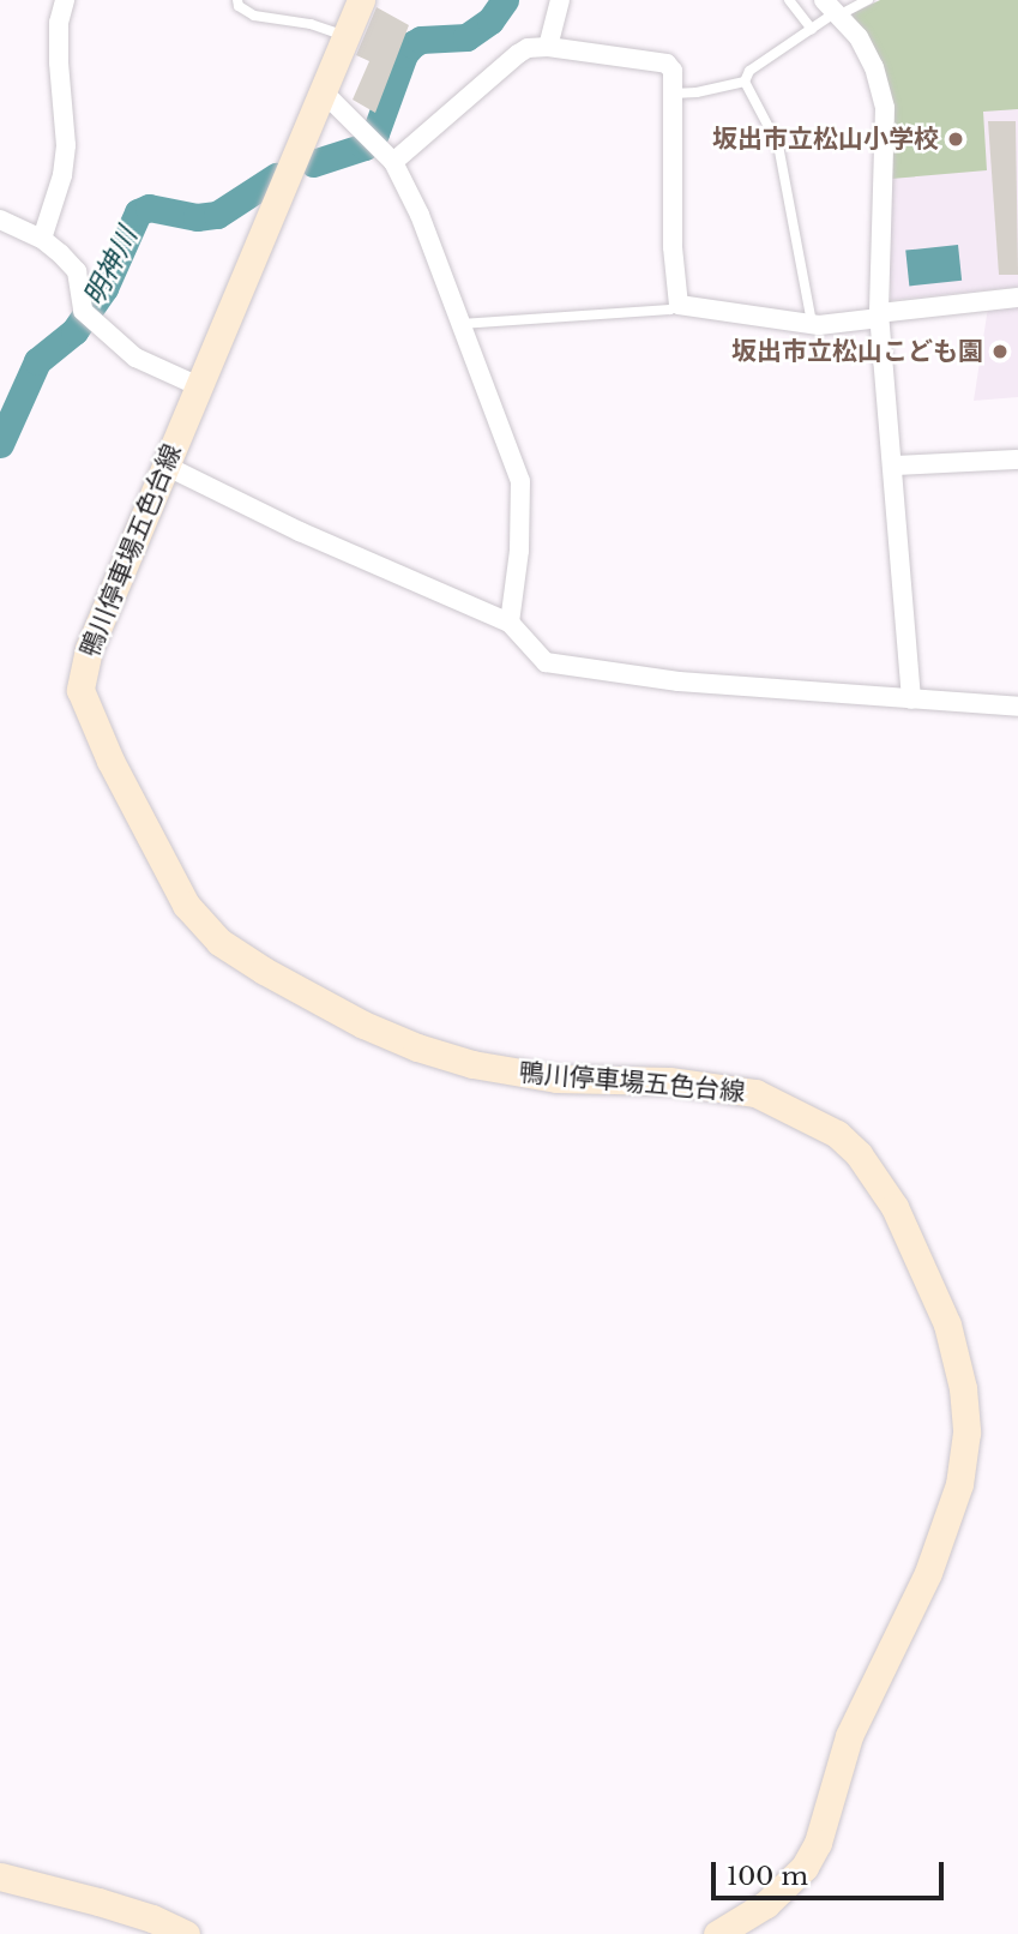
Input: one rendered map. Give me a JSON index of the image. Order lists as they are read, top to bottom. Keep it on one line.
{"streets":{"main road":["鴨川停車場五色台線"]},"water":["明神川"],"places":["坂出市立松山小学校","坂出市立松山こども園"],"scale_bar":"100 m"}
